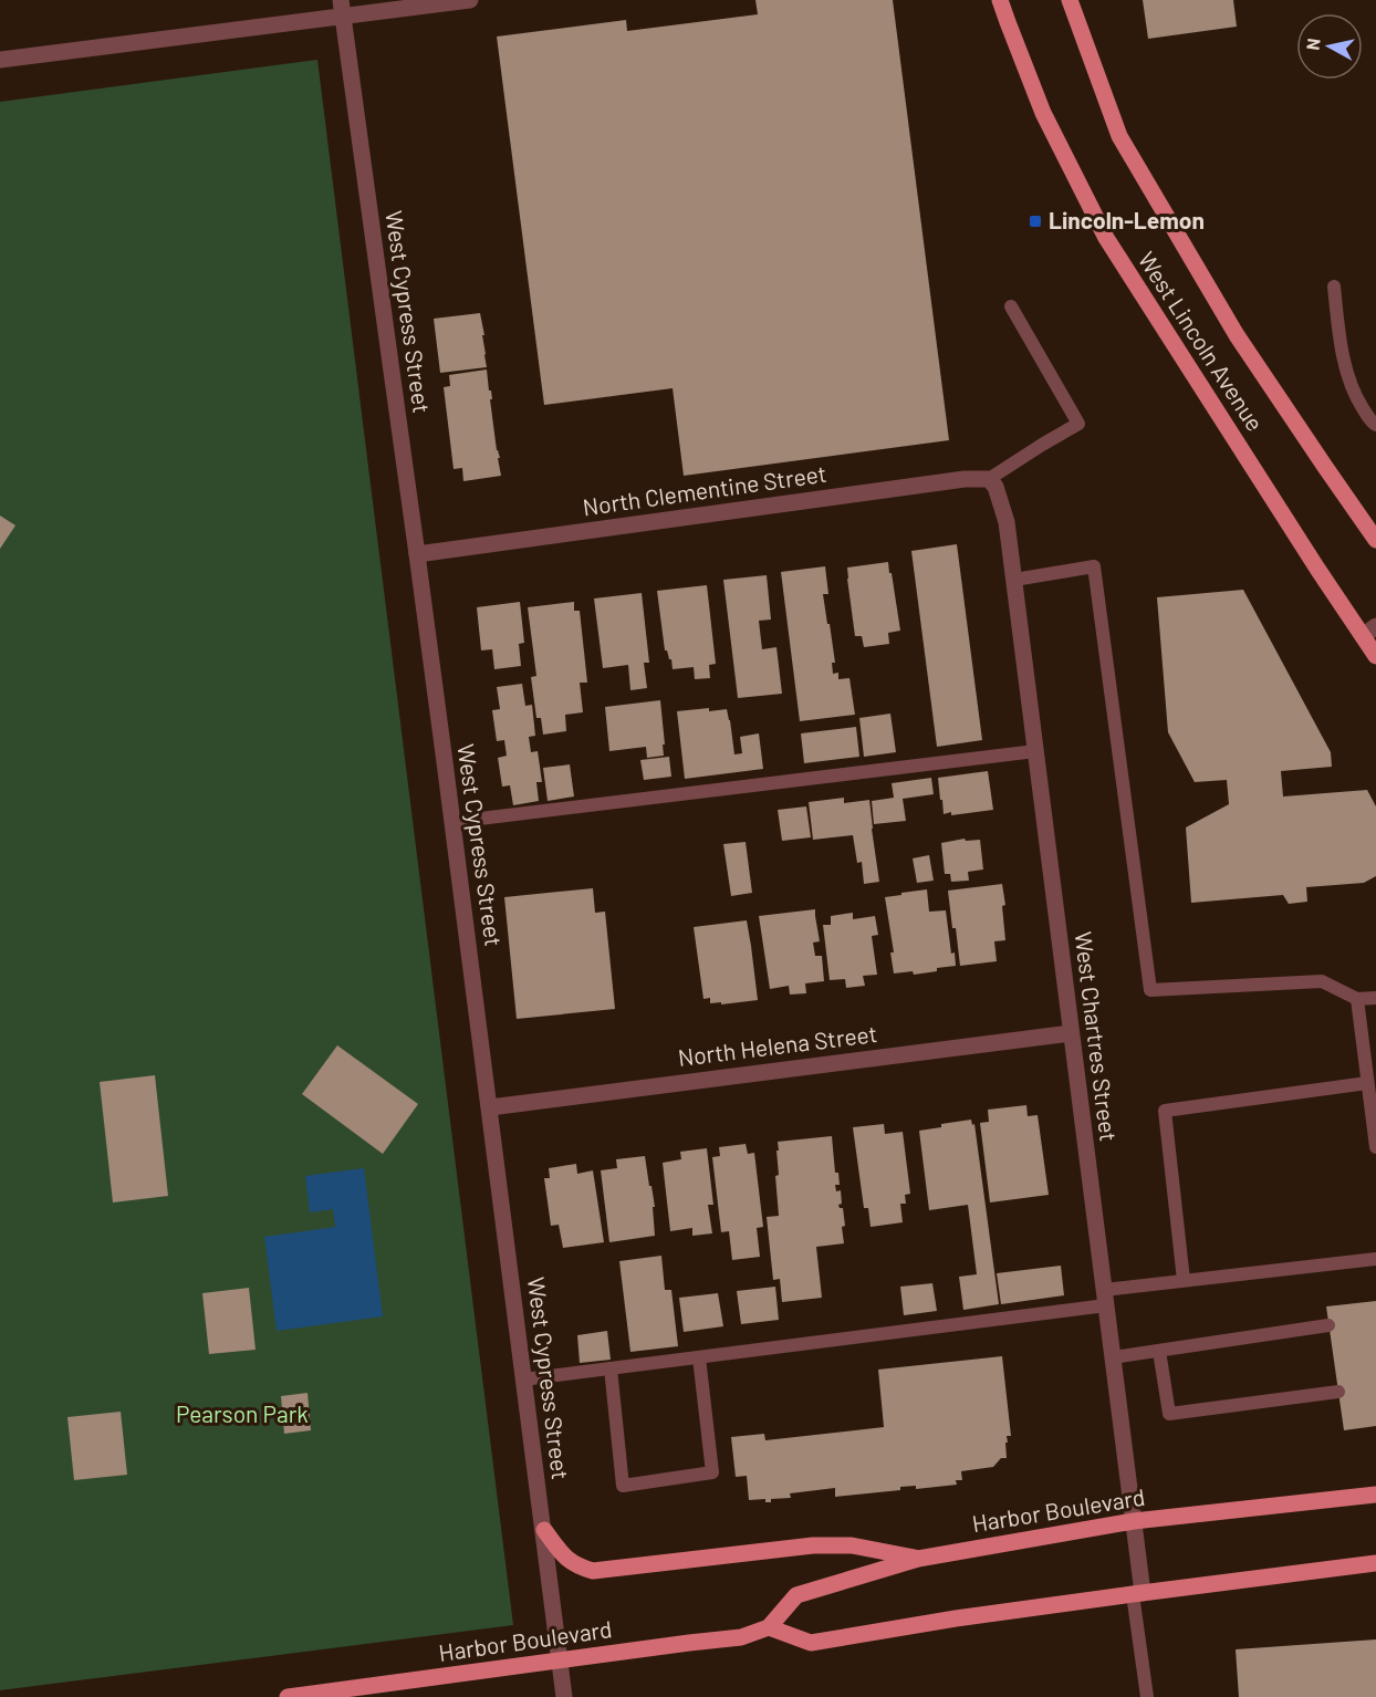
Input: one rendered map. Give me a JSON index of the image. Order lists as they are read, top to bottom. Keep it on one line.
{"streets":{"main road":["West Lincoln Avenue","Harbor Boulevard"],"street":["West Cypress Street","North Clementine Street","West Chartres Street","North Helena Street"]},"crossings":[["West Cypress Street","North Clementine Street"],["West Cypress Street","North Helena Street"],["West Cypress Street","Harbor Boulevard"],["North Clementine Street","West Chartres Street"],["West Chartres Street","North Helena Street"],["West Chartres Street","Harbor Boulevard"]],"parks":["Pearson Park"],"places":{"transit":["Lincoln-Lemon"]},"north":"left"}
